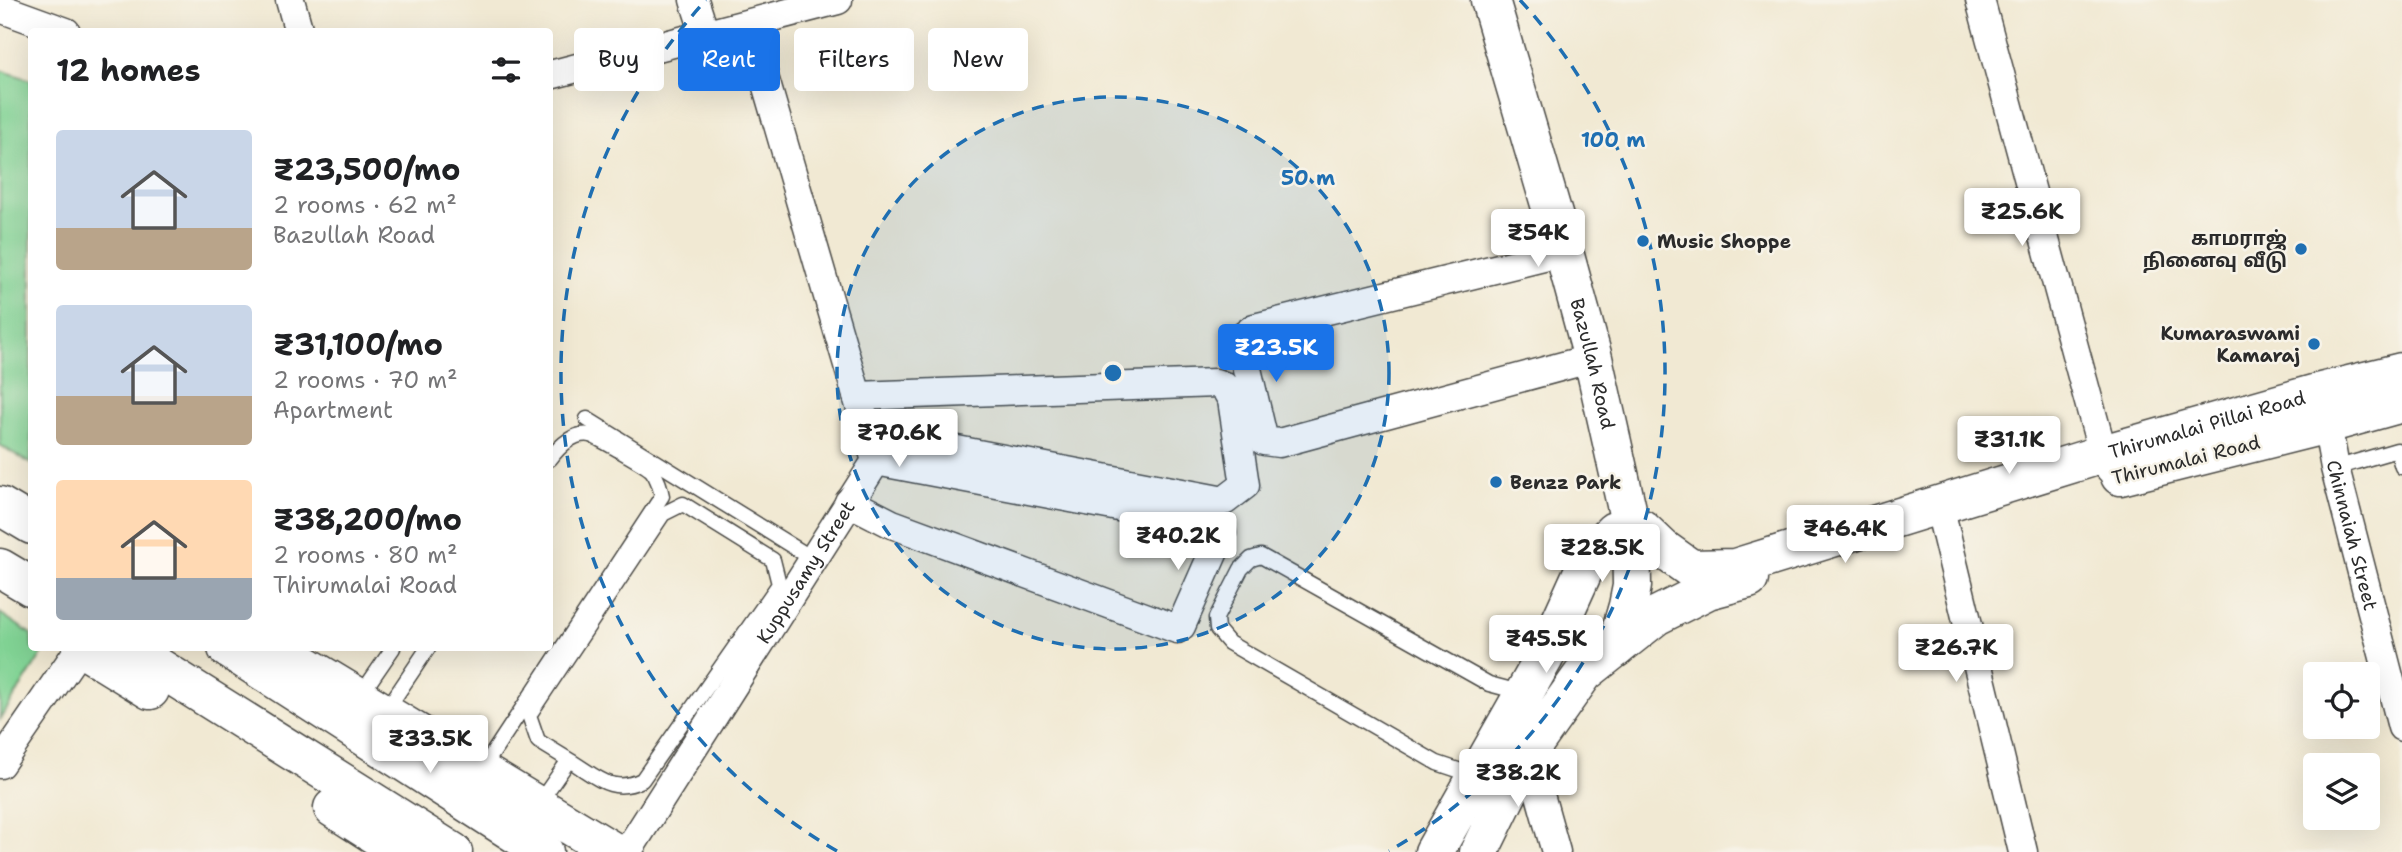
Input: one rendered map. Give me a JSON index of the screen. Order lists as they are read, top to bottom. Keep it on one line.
{"streets":{"main road":["Bazullah Road","Thirumalai Pillai Road","Thirumalai Road"],"street":["Chinnaiah Street","Kuppusamy Street"]},"crossings":[["Bazullah Road","Thirumalai Pillai Road"],["Thirumalai Pillai Road","Thirumalai Road"],["Thirumalai Road","Chinnaiah Street"]],"places":["Music Shoppe","காமராஜ் நினைவு வீடு","Kumaraswami Kamaraj","Benzz Park"],"page":{"chip":["Buy","Rent","Filters","New"],"heading":"12 homes","list":[{"name":"₹23,500/mo","note":"2 rooms · 62 m² · Bazullah Road"},{"name":"₹31,100/mo","note":"2 rooms · 70 m² · Apartment"},{"name":"₹38,200/mo","note":"2 rooms · 80 m² · Thirumalai Road"}],"price":["₹25.6K","₹54K","₹23.5K","₹70.6K","₹31.1K","₹46.4K","₹40.2K","₹28.5K","₹45.5K","₹26.7K","₹33.5K","₹38.2K"]},"rings":["100 m","50 m"]}
